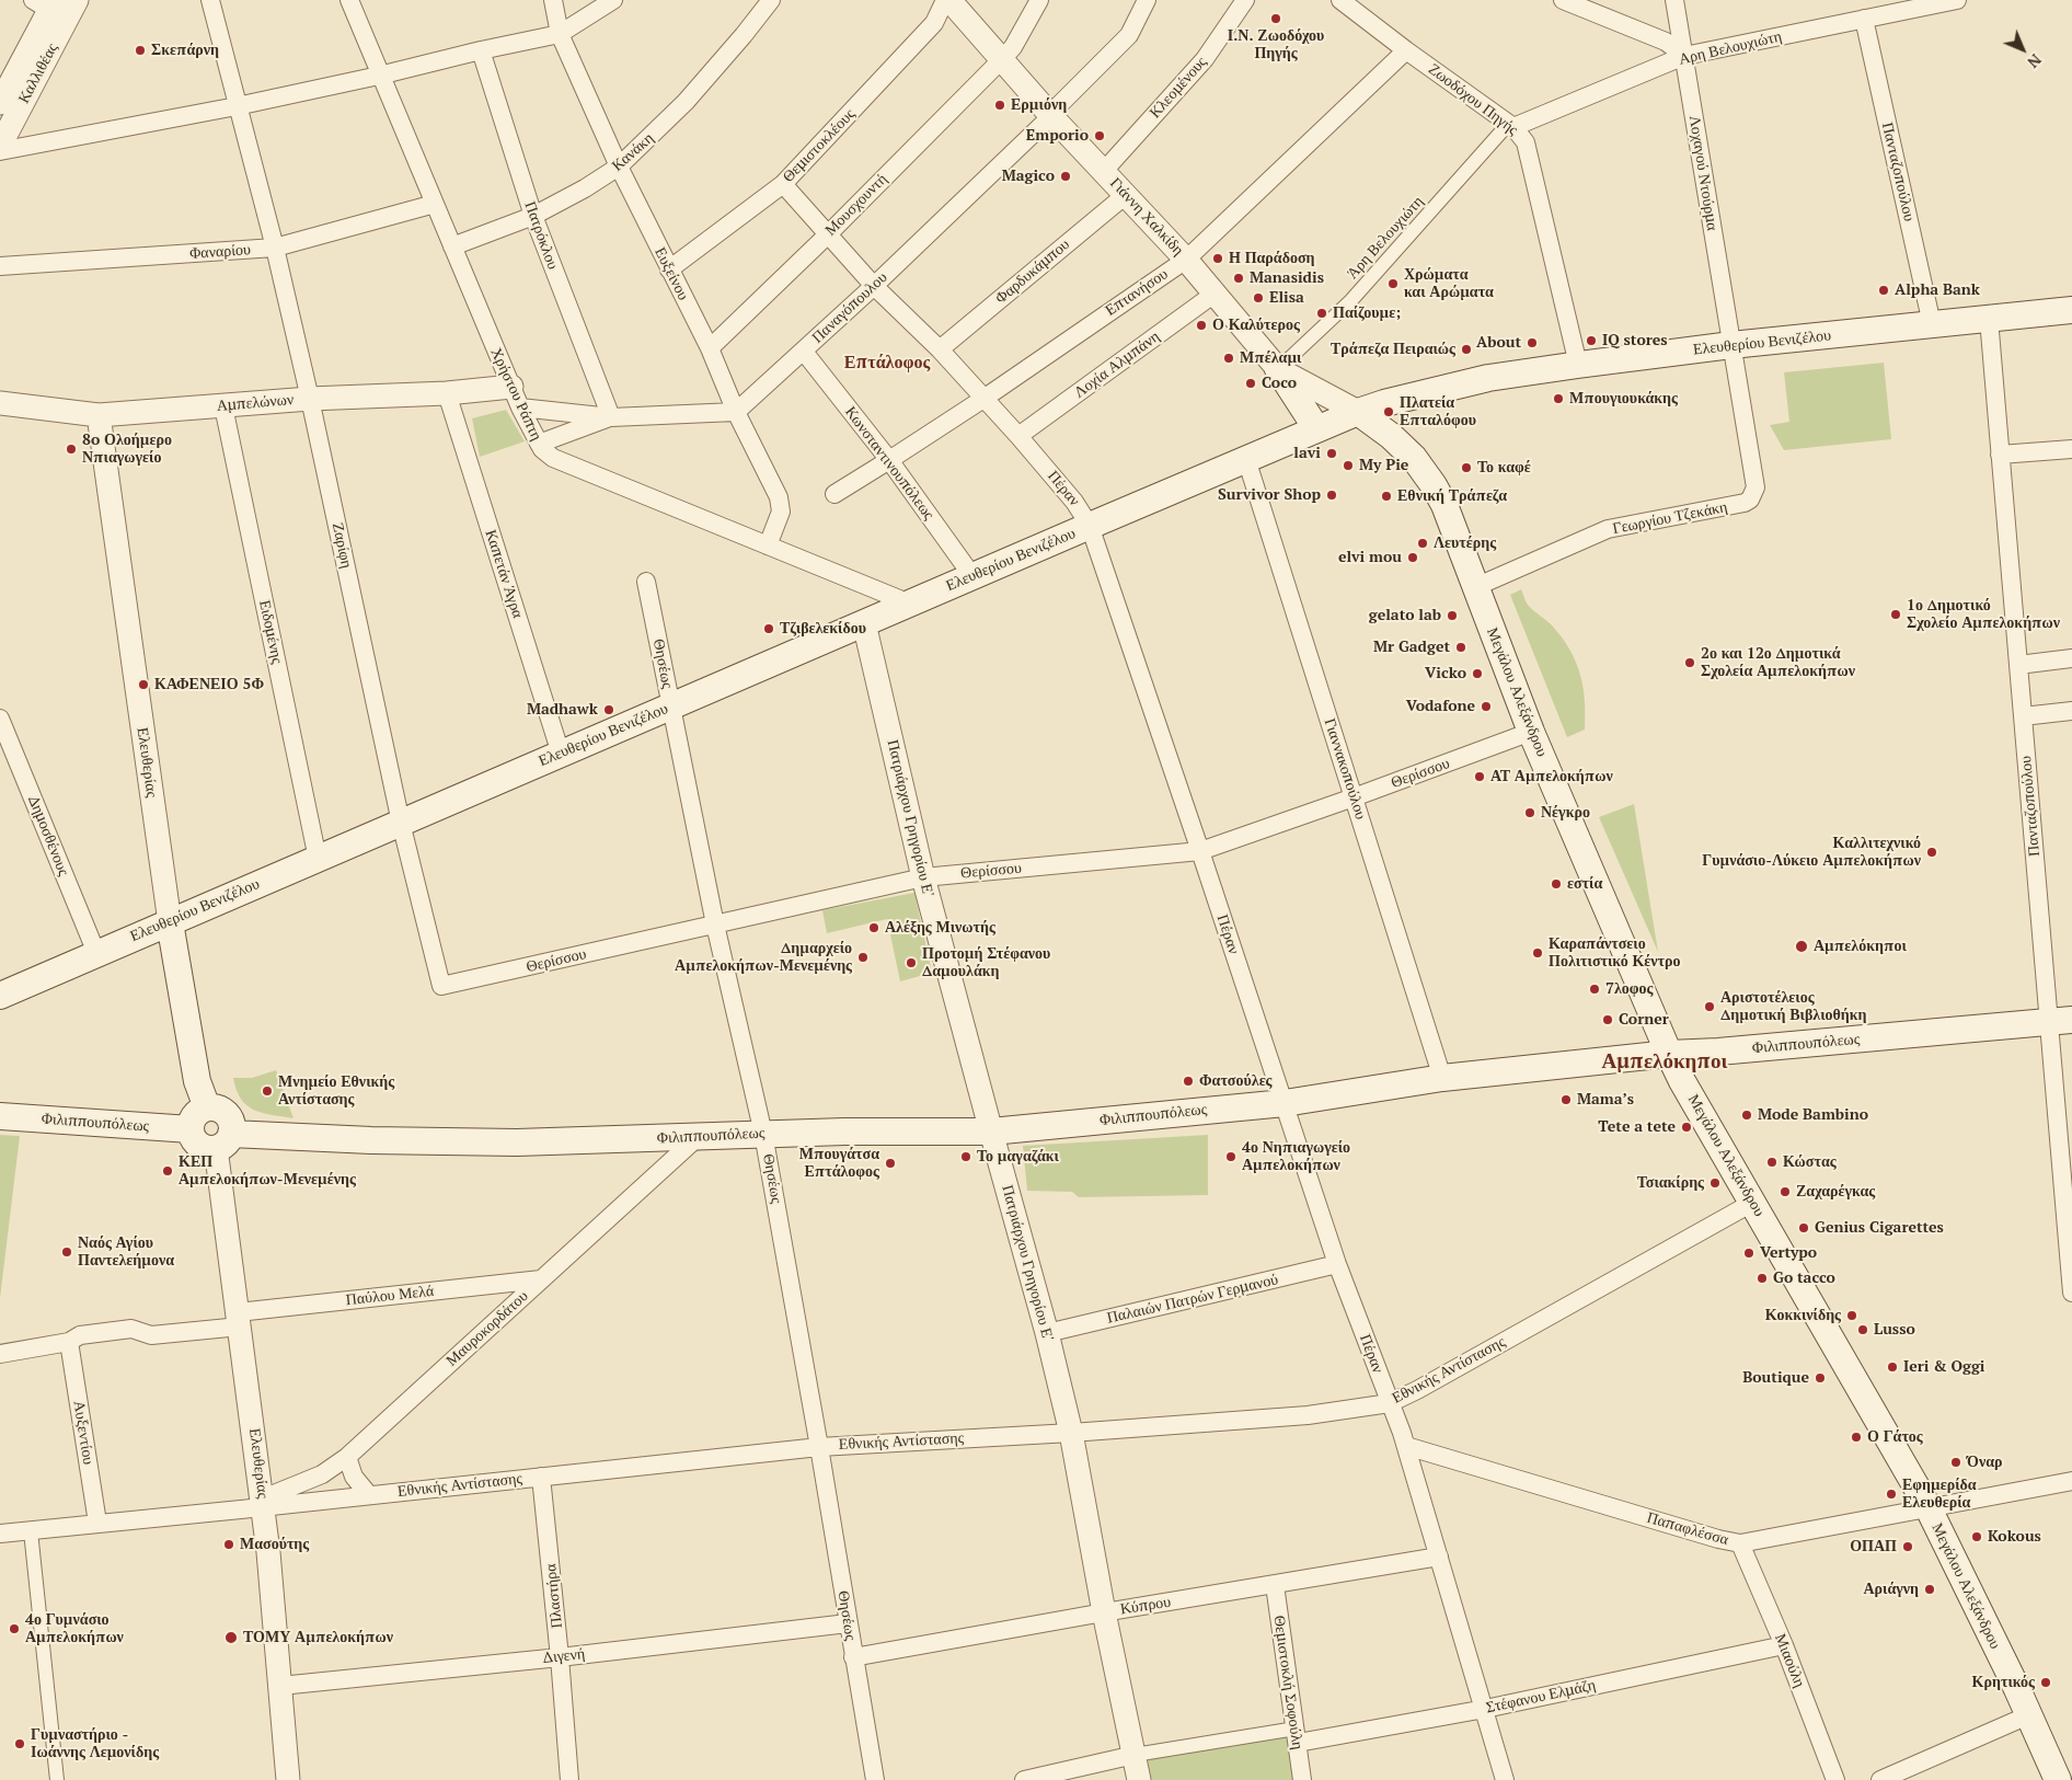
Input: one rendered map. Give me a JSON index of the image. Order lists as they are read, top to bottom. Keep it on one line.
{"streets":{"main road":["Ελευθερίου Βενιζέλου","Μεγάλου Αλεξάνδρου","Ελευθερίας","Φιλιππουπόλεως"],"street":["Αρη Βελουχιώτη","Καλλιθέας","Κλεομένους","Ζωοδόχου Πηγής","Θεμιστοκλέους","Κανάκη","Πανταζοπούλου","Λοχαγού Ντούρμα","Μουσχουντή","Γιάννη Χαλκίδη","Πατρόκλου","Άρη Βελουχιώτη","Φαναρίου","Φαρδυκάμπου","Ευξείνου","Επτανήσου","Παναγόπουλου","Λοχία Αλμπάνη","Χρήστου Ράπτη","Αμπελώνων","Κωνσταντινουπόλεως","Πέραν","Γεωργίου Τζεκάκη","Ζαρίφη","Καπετάν Άγρα","Ειδομένης","Θησέως","Γιαννακοπούλου","Θερίσσου","Πατριάρχου Γρηγορίου Ε'","Δημοσθένους","Παύλου Μελά","Παλαιών Πατρών Γερμανού","Μαυροκορδάτου","Εθνικής Αντίστασης","Αυξεντίου","Παπαφλέσσα","Πλαστήρα","Κύπρου","Διγενή","Μιαούλη","Θεμιστοκλή Σοφούλη","Στέφανου Ελμάζη"]},"crossings":[["Αρη Βελουχιώτη","Ζωοδόχου Πηγής"],["Αρη Βελουχιώτη","Πανταζοπούλου"],["Αρη Βελουχιώτη","Λοχαγού Ντούρμα"],["Αρη Βελουχιώτη","Άρη Βελουχιώτη"],["Κλεομένους","Γιάννη Χαλκίδη"],["Ζωοδόχου Πηγής","Άρη Βελουχιώτη"],["Ζωοδόχου Πηγής","Επτανήσου"],["Ζωοδόχου Πηγής","Ελευθερίου Βενιζέλου"],["Θεμιστοκλέους","Ευξείνου"],["Θεμιστοκλέους","Πέραν"],["Κανάκη","Πατρόκλου"],["Κανάκη","Ευξείνου"],["Κανάκη","Χρήστου Ράπτη"],["Πανταζοπούλου","Ελευθερίου Βενιζέλου"],["Πανταζοπούλου","Φιλιππουπόλεως"],["Λοχαγού Ντούρμα","Ελευθερίου Βενιζέλου"],["Λοχαγού Ντούρμα","Γεωργίου Τζεκάκη"],["Μουσχουντή","Γιάννη Χαλκίδη"],["Μουσχουντή","Ευξείνου"],["Μουσχουντή","Πέραν"],["Γιάννη Χαλκίδη","Άρη Βελουχιώτη"],["Γιάννη Χαλκίδη","Φαρδυκάμπου"],["Γιάννη Χαλκίδη","Επτανήσου"],["Γιάννη Χαλκίδη","Παναγόπουλου"],["Γιάννη Χαλκίδη","Ελευθερίου Βενιζέλου"],["Γιάννη Χαλκίδη","Λοχία Αλμπάνη"],["Γιάννη Χαλκίδη","Μεγάλου Αλεξάνδρου"],["Φαναρίου","Χρήστου Ράπτη"],["Φαναρίου","Ζαρίφη"],["Φαρδυκάμπου","Πέραν"],["Ευξείνου","Παναγόπουλου"],["Ευξείνου","Χρήστου Ράπτη"],["Επτανήσου","Κωνσταντινουπόλεως"],["Επτανήσου","Πέραν"],["Παναγόπουλου","Κωνσταντινουπόλεως"],["Παναγόπουλου","Πέραν"],["Ελευθερίου Βενιζέλου","Χρήστου Ράπτη"],["Ελευθερίου Βενιζέλου","Κωνσταντινουπόλεως"],["Ελευθερίου Βενιζέλου","Πέραν"],["Ελευθερίου Βενιζέλου","Γεωργίου Τζεκάκη"],["Ελευθερίου Βενιζέλου","Ζαρίφη"],["Ελευθερίου Βενιζέλου","Καπετάν Άγρα"],["Ελευθερίου Βενιζέλου","Ειδομένης"],["Ελευθερίου Βενιζέλου","Θησέως"],["Ελευθερίου Βενιζέλου","Μεγάλου Αλεξάνδρου"],["Ελευθερίου Βενιζέλου","Ελευθερίας"],["Ελευθερίου Βενιζέλου","Γιαννακοπούλου"],["Ελευθερίου Βενιζέλου","Πατριάρχου Γρηγορίου Ε'"],["Ελευθερίου Βενιζέλου","Δημοσθένους"],["Λοχία Αλμπάνη","Πέραν"],["Χρήστου Ράπτη","Αμπελώνων"],["Αμπελώνων","Ζαρίφη"],["Αμπελώνων","Καπετάν Άγρα"],["Αμπελώνων","Ειδομένης"],["Αμπελώνων","Ελευθερίας"],["Πέραν","Θερίσσου"],["Πέραν","Φιλιππουπόλεως"],["Πέραν","Παλαιών Πατρών Γερμανού"],["Πέραν","Εθνικής Αντίστασης"],["Πέραν","Παπαφλέσσα"],["Πέραν","Κύπρου"],["Πέραν","Στέφανου Ελμάζη"],["Γεωργίου Τζεκάκη","Μεγάλου Αλεξάνδρου"],["Ζαρίφη","Θερίσσου"],["Θησέως","Θερίσσου"],["Θησέως","Φιλιππουπόλεως"],["Θησέως","Εθνικής Αντίστασης"],["Θησέως","Κύπρου"],["Θησέως","Διγενή"],["Μεγάλου Αλεξάνδρου","Θερίσσου"],["Μεγάλου Αλεξάνδρου","Φιλιππουπόλεως"],["Μεγάλου Αλεξάνδρου","Εθνικής Αντίστασης"],["Μεγάλου Αλεξάνδρου","Παπαφλέσσα"],["Ελευθερίας","Φιλιππουπόλεως"],["Ελευθερίας","Παύλου Μελά"],["Ελευθερίας","Μαυροκορδάτου"],["Ελευθερίας","Εθνικής Αντίστασης"],["Ελευθερίας","Διγενή"],["Γιαννακοπούλου","Θερίσσου"],["Γιαννακοπούλου","Φιλιππουπόλεως"],["Θερίσσου","Πατριάρχου Γρηγορίου Ε'"],["Πατριάρχου Γρηγορίου Ε'","Φιλιππουπόλεως"],["Πατριάρχου Γρηγορίου Ε'","Παλαιών Πατρών Γερμανού"],["Πατριάρχου Γρηγορίου Ε'","Εθνικής Αντίστασης"],["Πατριάρχου Γρηγορίου Ε'","Κύπρου"],["Πατριάρχου Γρηγορίου Ε'","Στέφανου Ελμάζη"],["Φιλιππουπόλεως","Μαυροκορδάτου"],["Παύλου Μελά","Μαυροκορδάτου"],["Παύλου Μελά","Αυξεντίου"],["Μαυροκορδάτου","Εθνικής Αντίστασης"],["Εθνικής Αντίστασης","Αυξεντίου"],["Εθνικής Αντίστασης","Πλαστήρα"],["Παπαφλέσσα","Μιαούλη"],["Πλαστήρα","Διγενή"],["Κύπρου","Θεμιστοκλή Σοφούλη"],["Μιαούλη","Στέφανου Ελμάζη"],["Θεμιστοκλή Σοφούλη","Στέφανου Ελμάζη"]],"districts":["Επτάλοφος","Αμπελόκηποι"],"places":["Ι.Ν. Ζωοδόχου Πηγής","Σκεπάρνη","Ερμιόνη","Emporio","Magico","Η Παράδοση","Manasidis","Χρώματα και Αρώματα","Alpha Bank","Elisa","Παίζουμε;","Ο Καλύτερος","IQ stores","About","Τράπεζα Πειραιώς","Μπέλαμι","Coco","Μπουγιουκάκης","Πλατεία Επταλόφου","8o Ολοήμερο Νπιαγωγείο","lavi","My Pie","Το καφέ","Survivor Shop","Εθνική Τράπεζα","Λευτέρης","elvi mou","1ο Δημοτικό Σχολείο Αμπελοκήπων","gelato lab","Τζιβελεκίδου","Mr Gadget","2ο και 12ο Δημοτικά Σχολεία Αμπελοκήπων","Vicko","ΚΑΦΕΝΕΙΟ 5Φ","Vodafone","Madhawk","ΑΤ Αμπελοκήπων","Νέγκρο","Καλλιτεχνικό Γυμνάσιο-Λύκειο Αμπελοκήπων","εστία","Αλέξης Μινωτής","Αμπελόκηποι","Καραπάντσειο Πολιτιστικό Κέντρο","Δημαρχείο Αμπελοκήπων-Μενεμένης","Προτομή Στέφανου Δαμουλάκη","7λοφος","Αριστοτέλειος Δημοτική Βιβλιοθήκη","Corner","Φατσούλες","Μνημείο Εθνικής Αντίστασης","Mama’s","Mode Bambino","Tete a tete","Το μαγαζάκι","4ο Νηπιαγωγείο Αμπελοκήπων","Κώστας","Μπουγάτσα Επτάλοφος","ΚΕΠ Αμπελοκήπων-Μενεμένης","Τσιακίρης","Ζαχαρέγκας","Genius Cigarettes","Ναός Αγίου Παντελεήμονα","Vertypo","Go tacco","Κοκκινίδης","Lusso","Ieri & Oggi","Boutique","Ο Γάτος","Όναρ","Εφημερίδα Ελευθερία","Kokous","Μασούτης","ΟΠΑΠ","Αριάγνη","4ο Γυμνάσιο Αμπελοκήπων","ΤΟΜΥ Αμπελοκήπων","Κρητικός","Γυμναστήριο - Ιωάννης Λεμονίδης"],"north":"bottom right"}
